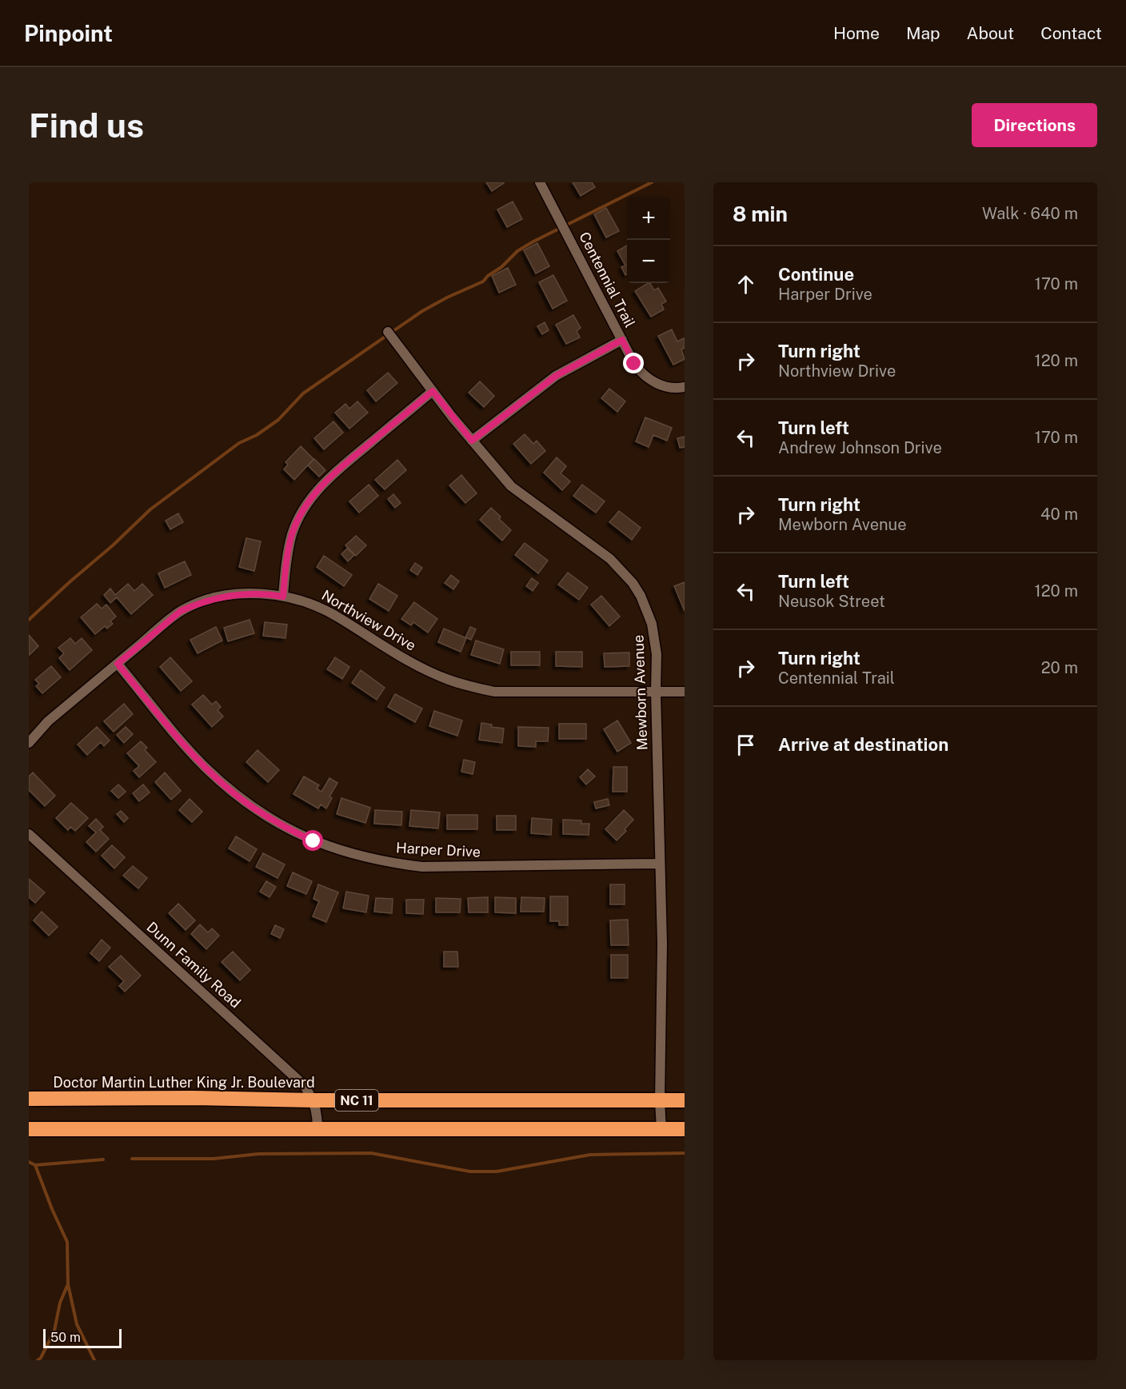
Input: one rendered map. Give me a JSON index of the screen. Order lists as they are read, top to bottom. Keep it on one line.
{"streets":{"highway":["Doctor Martin Luther King Jr. Boulevard","NC 11"],"street":["Centennial Trail","Northview Drive","Mewborn Avenue","Harper Drive","Dunn Family Road"]},"crossings":[["Northview Drive","Mewborn Avenue"],["Northview Drive","Harper Drive"],["Mewborn Avenue","Harper Drive"],["Mewborn Avenue","Doctor Martin Luther King Jr. Boulevard"],["Mewborn Avenue","NC 11"],["Dunn Family Road","Doctor Martin Luther King Jr. Boulevard"],["Dunn Family Road","NC 11"]],"scale_bar":"50 m","page":{"header":"Pinpoint","nav":["Home","Map","About","Contact"],"buttons":"Directions","title":"Find us","heading":["8 min","Walk · 640 m"],"map_buttons":["+","−"],"list":[["Continue","Harper Drive","170 m"],["Turn right","Northview Drive","120 m"],["Turn left","Andrew Johnson Drive","170 m"],["Turn right","Mewborn Avenue","40 m"],["Turn left","Neusok Street","120 m"],["Turn right","Centennial Trail","20 m"],"Arrive at destination"],"scale":"50 m"}}
